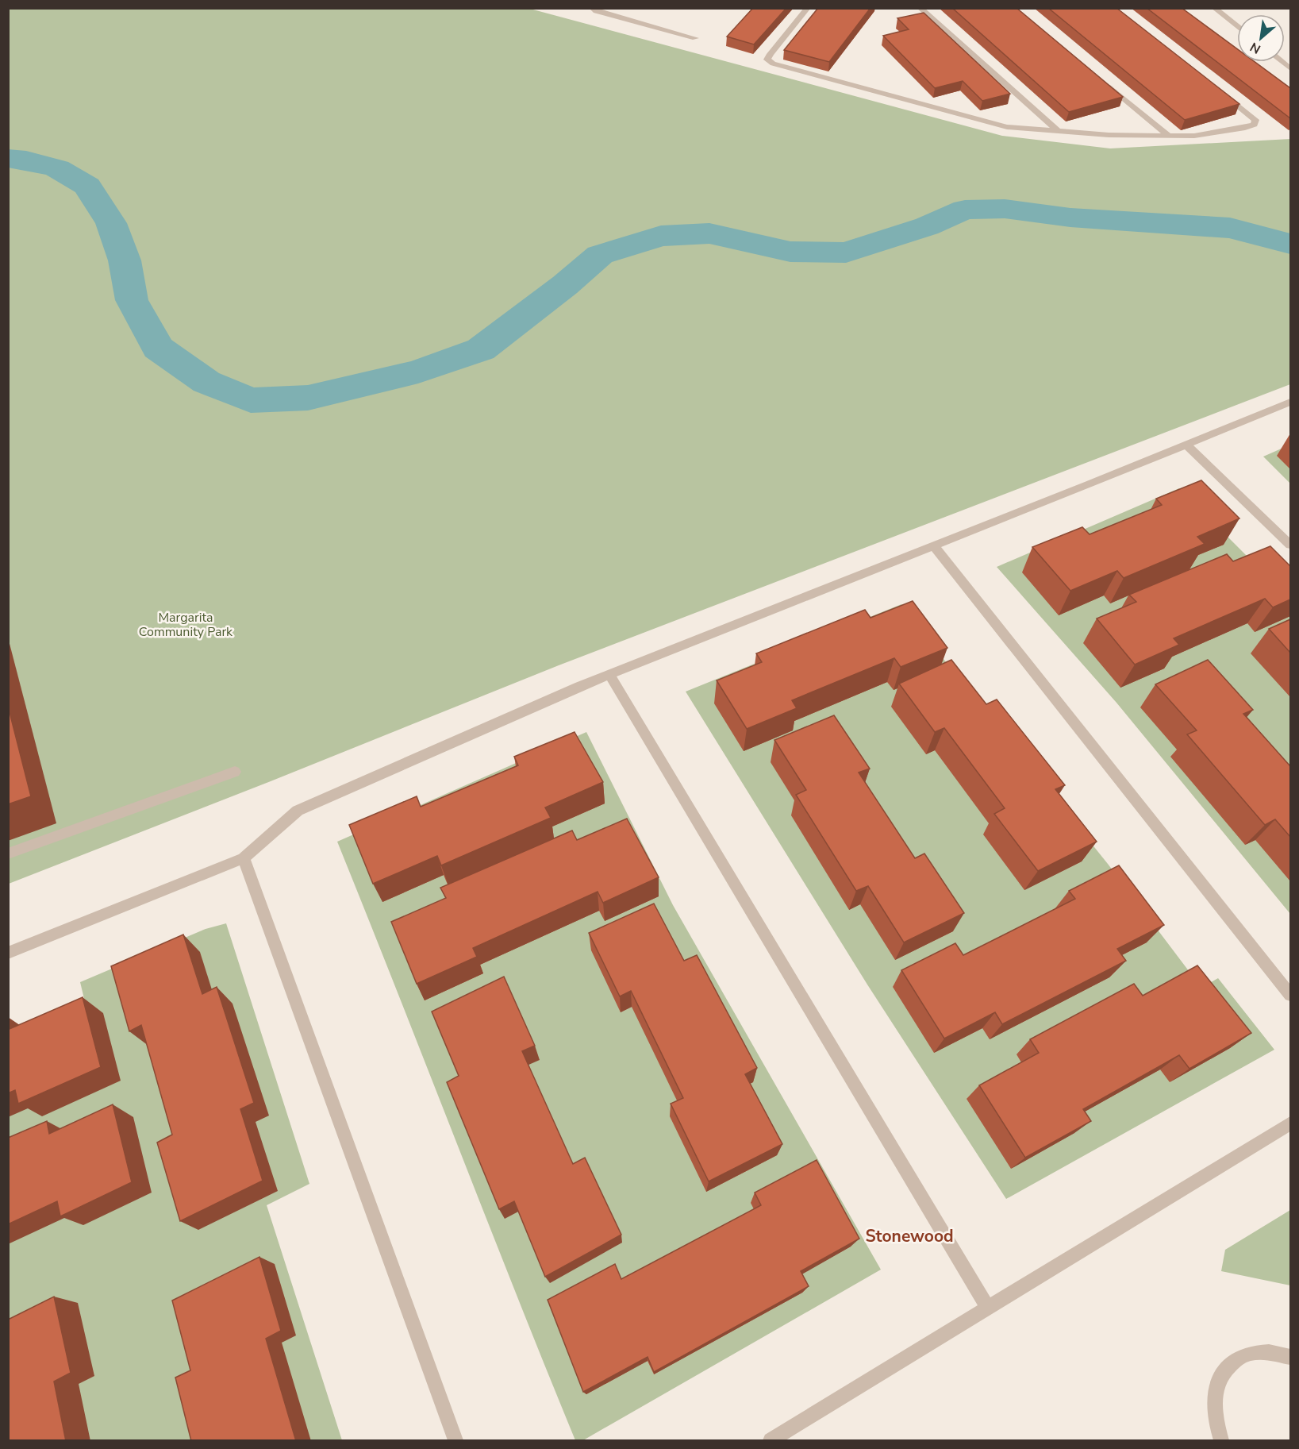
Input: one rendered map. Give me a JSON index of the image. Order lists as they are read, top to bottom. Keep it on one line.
{"districts":["Stonewood"],"parks":["Margarita Community Park"],"north":"bottom left"}
